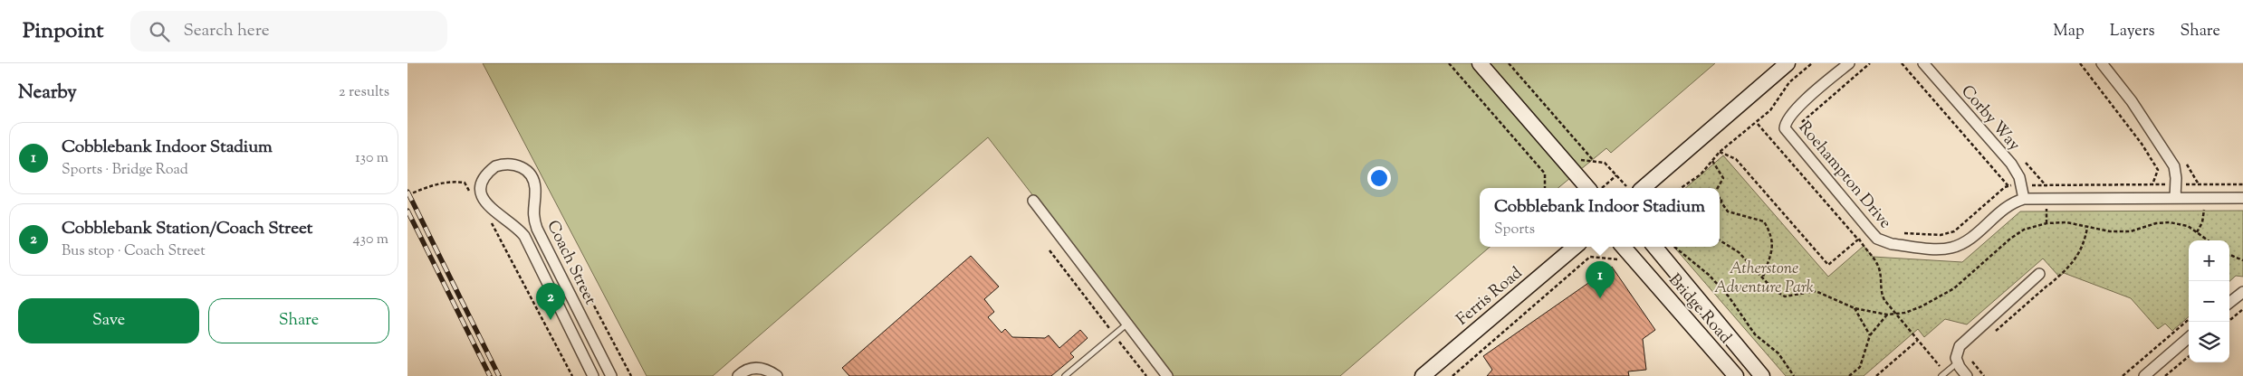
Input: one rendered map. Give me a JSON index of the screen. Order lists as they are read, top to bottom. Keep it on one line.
{"streets":{"street":["Corby Way","Roehampton Drive","Coach Street","Ferris Road","Bridge Road"]},"crossings":[["Corby Way","Roehampton Drive"]],"parks":["Atherstone Adventure Park"],"page":{"header":"Pinpoint","search":"Search here","nav":["Map","Layers","Share"],"heading":["Nearby","2 results"],"list":[{"mark":"1","name":"Cobblebank Indoor Stadium","note":"Sports · Bridge Road","value":"130 m"},{"mark":"2","name":"Cobblebank Station/Coach Street","note":"Bus stop · Coach Street","value":"430 m"}],"popup":["Cobblebank Indoor Stadium","Sports"],"map_buttons":["+","−"],"pins":["1","2"],"buttons":["Save","Share"]}}
